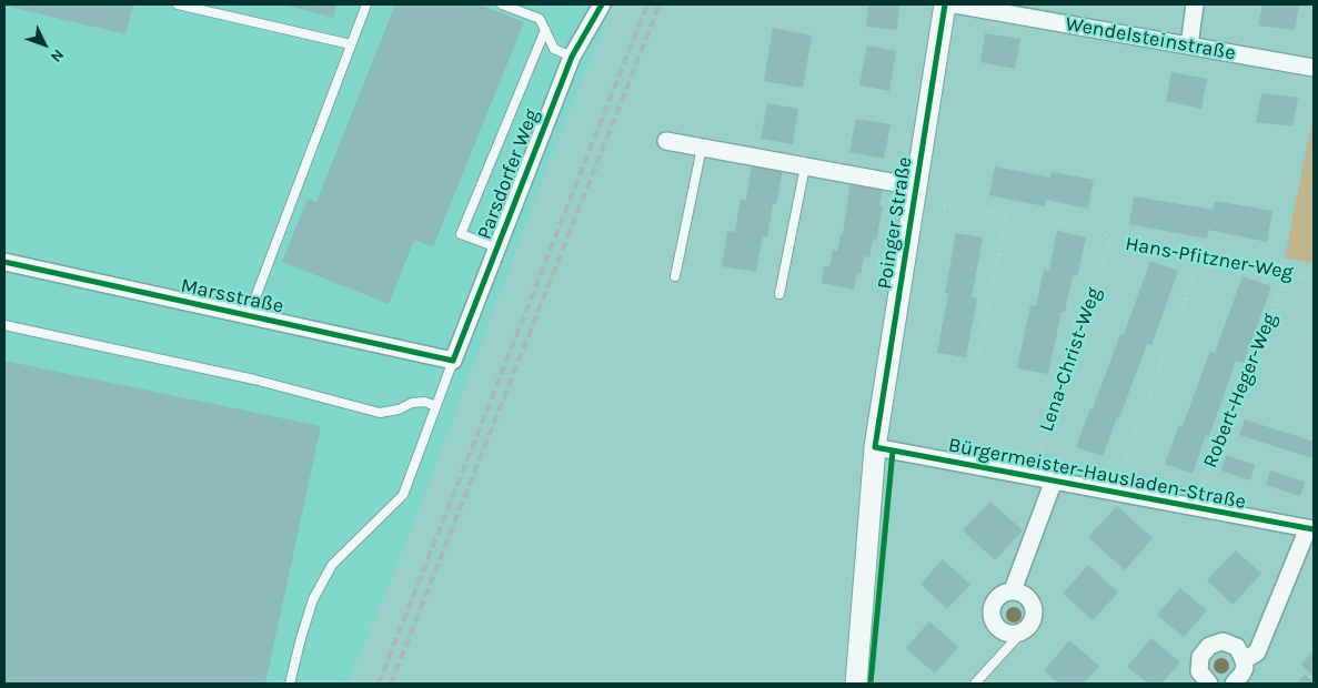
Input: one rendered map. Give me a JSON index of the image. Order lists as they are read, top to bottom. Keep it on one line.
{"streets":{"street":["Wendelsteinstraße","Parsdorfer Weg","Poinger Straße","Marsstraße","Bürgermeister-Hausladen-Straße"],"path":["Hans-Pfitzner-Weg","Lena-Christ-Weg","Robert-Heger-Weg"]},"crossings":[["Parsdorfer Weg","Marsstraße"],["Poinger Straße","Hans-Pfitzner-Weg"],["Poinger Straße","Bürgermeister-Hausladen-Straße"],["Hans-Pfitzner-Weg","Lena-Christ-Weg"],["Hans-Pfitzner-Weg","Robert-Heger-Weg"],["Lena-Christ-Weg","Bürgermeister-Hausladen-Straße"],["Robert-Heger-Weg","Bürgermeister-Hausladen-Straße"]],"north":"bottom right"}
